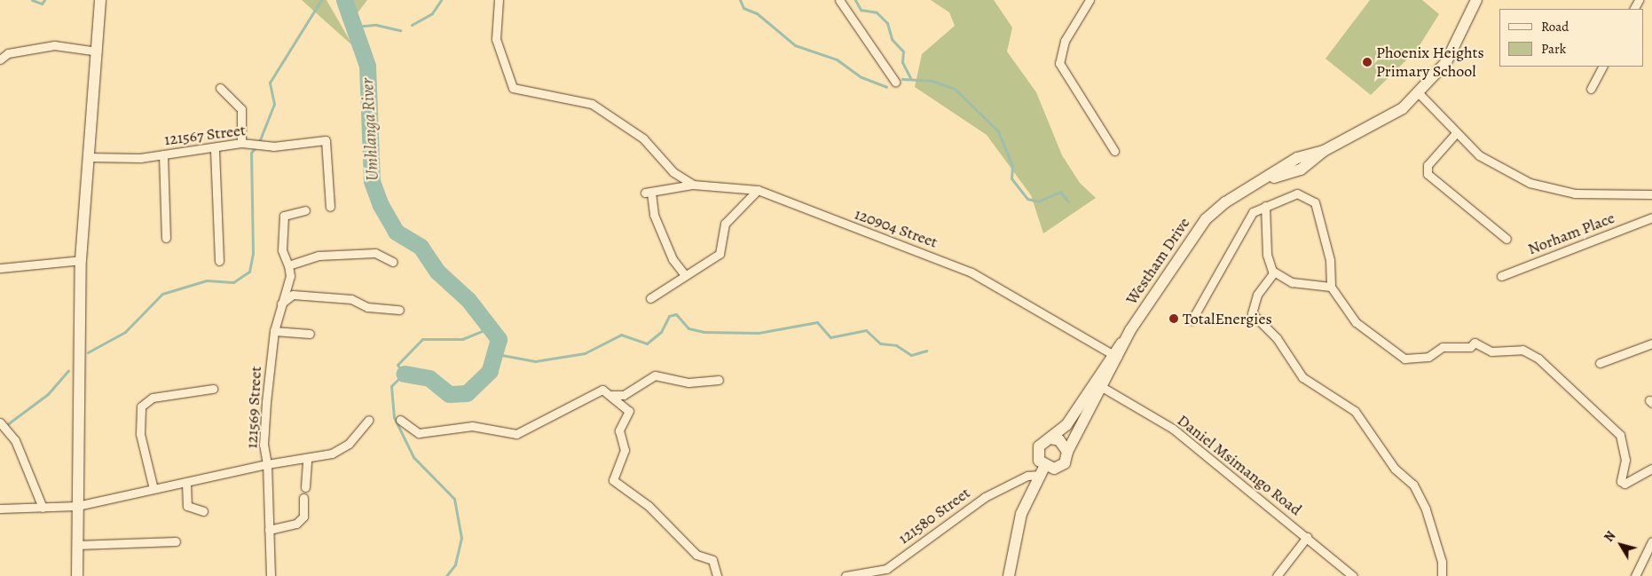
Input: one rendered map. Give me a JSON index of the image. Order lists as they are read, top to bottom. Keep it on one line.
{"streets":{"street":["121567 Street","120904 Street","Norham Place","Westham Drive","121569 Street","Daniel Msimango Road","121580 Street"]},"crossings":[["120904 Street","Westham Drive"],["Westham Drive","Daniel Msimango Road"],["Westham Drive","121580 Street"]],"water":["Umhlanga River"],"places":["Phoenix Heights Primary School","TotalEnergies"],"legend":["Road","Park"],"north":"top left"}
